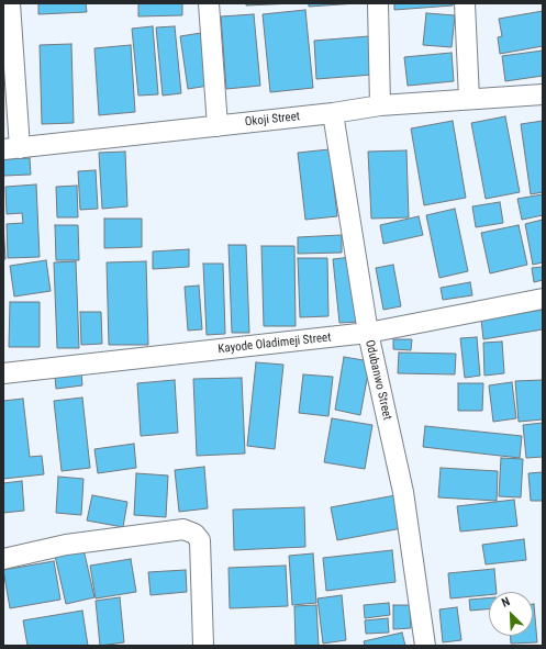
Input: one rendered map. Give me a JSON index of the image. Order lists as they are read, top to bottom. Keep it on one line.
{"streets":{"street":["Okoji Street","Kayode Oladimeji Street","Odubanwo Street"]},"crossings":[["Okoji Street","Odubanwo Street"],["Kayode Oladimeji Street","Odubanwo Street"]],"north":"top left"}
